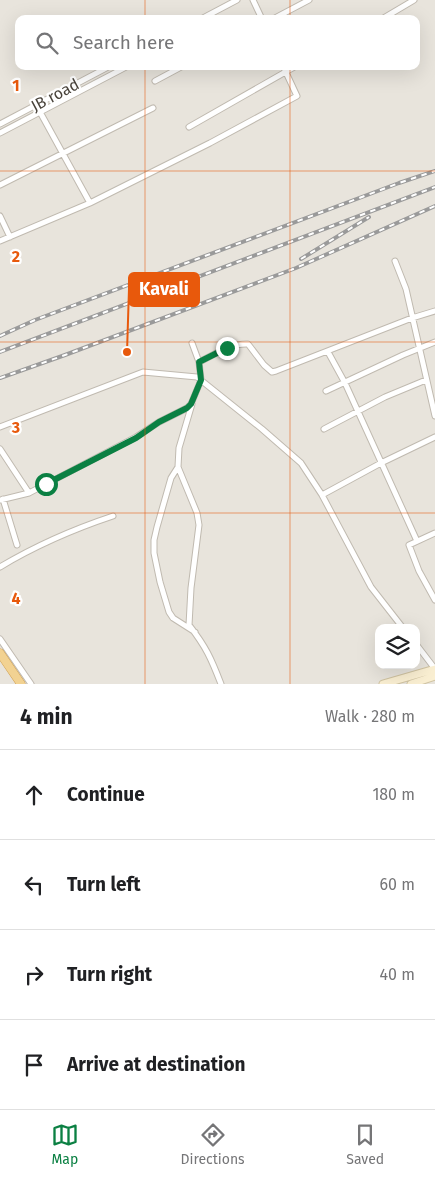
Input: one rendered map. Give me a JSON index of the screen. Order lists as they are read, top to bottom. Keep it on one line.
{"streets":{"street":["JB road"]},"places":["Kavali"],"page":{"search":"Search here","heading":["4 min","Walk · 280 m"],"list":[["Continue","180 m"],["Turn left","60 m"],["Turn right","40 m"],"Arrive at destination"],"nav":["Map","Directions","Saved"]},"grid":{"rows":["1","2","3","4"]}}
